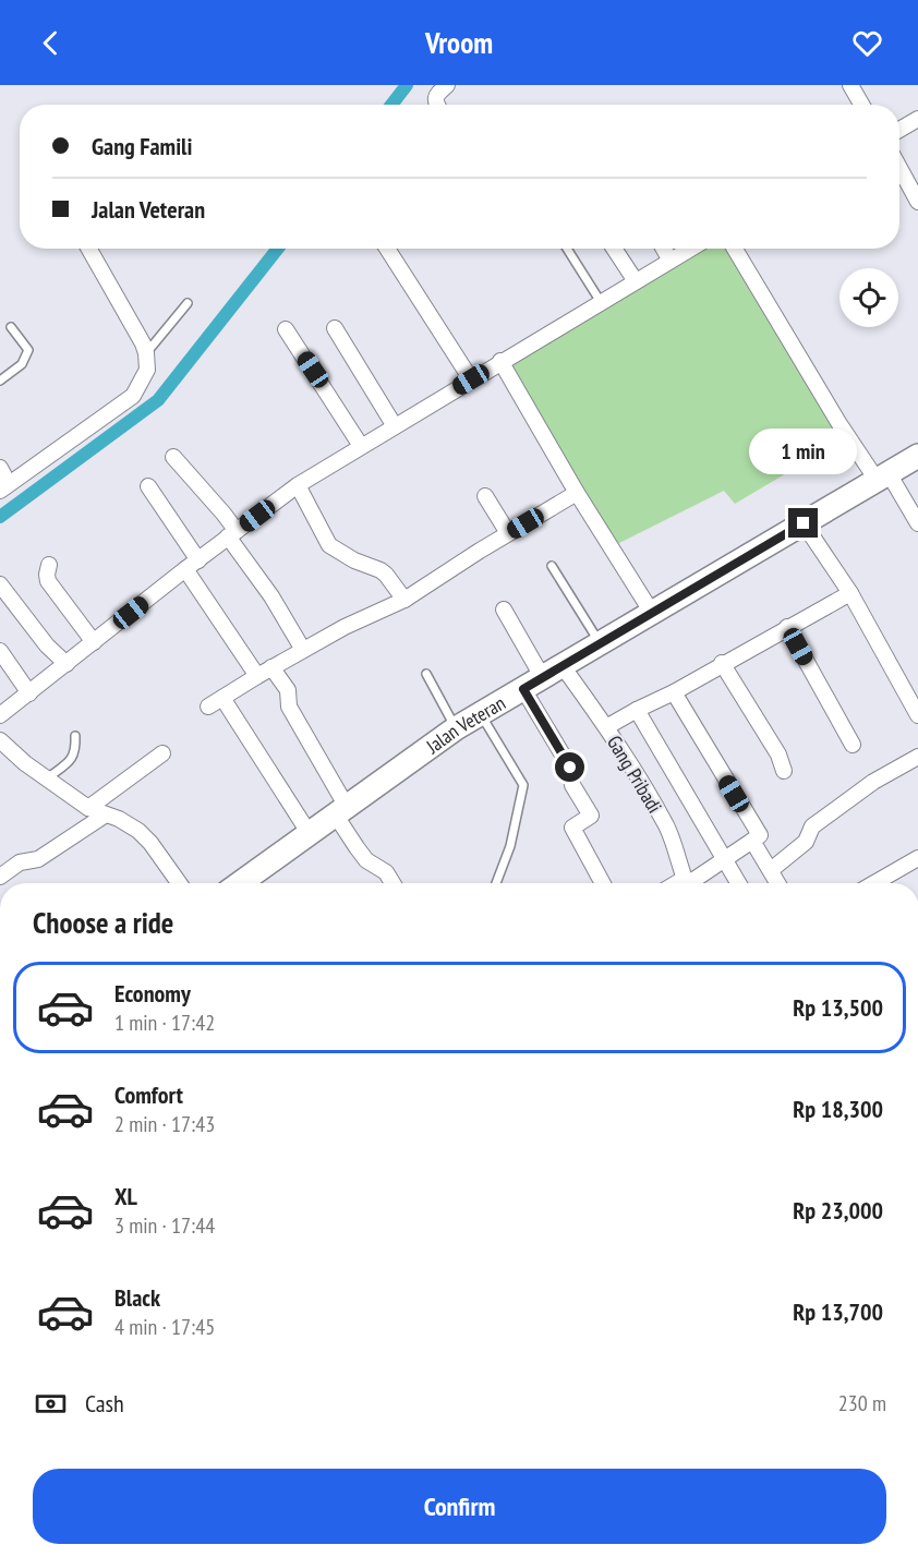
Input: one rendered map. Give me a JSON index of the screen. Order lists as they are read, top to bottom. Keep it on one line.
{"streets":{"main road":["Jalan Veteran"],"street":["Gang Pribadi"]},"crossings":[["Jalan Veteran","Gang Pribadi"]],"page":{"header":"Vroom","banner":["Gang Famili","Jalan Veteran"],"bubble":"1 min","heading":"Choose a ride","list":[{"name":"Economy","note":"1 min · 17:42","value":"Rp 13,500"},{"name":"Comfort","note":"2 min · 17:43","value":"Rp 18,300"},{"name":"XL","note":"3 min · 17:44","value":"Rp 23,000"},{"name":"Black","note":"4 min · 17:45","value":"Rp 13,700"}],"pay":["Cash","230 m"],"buttons":"Confirm"}}
